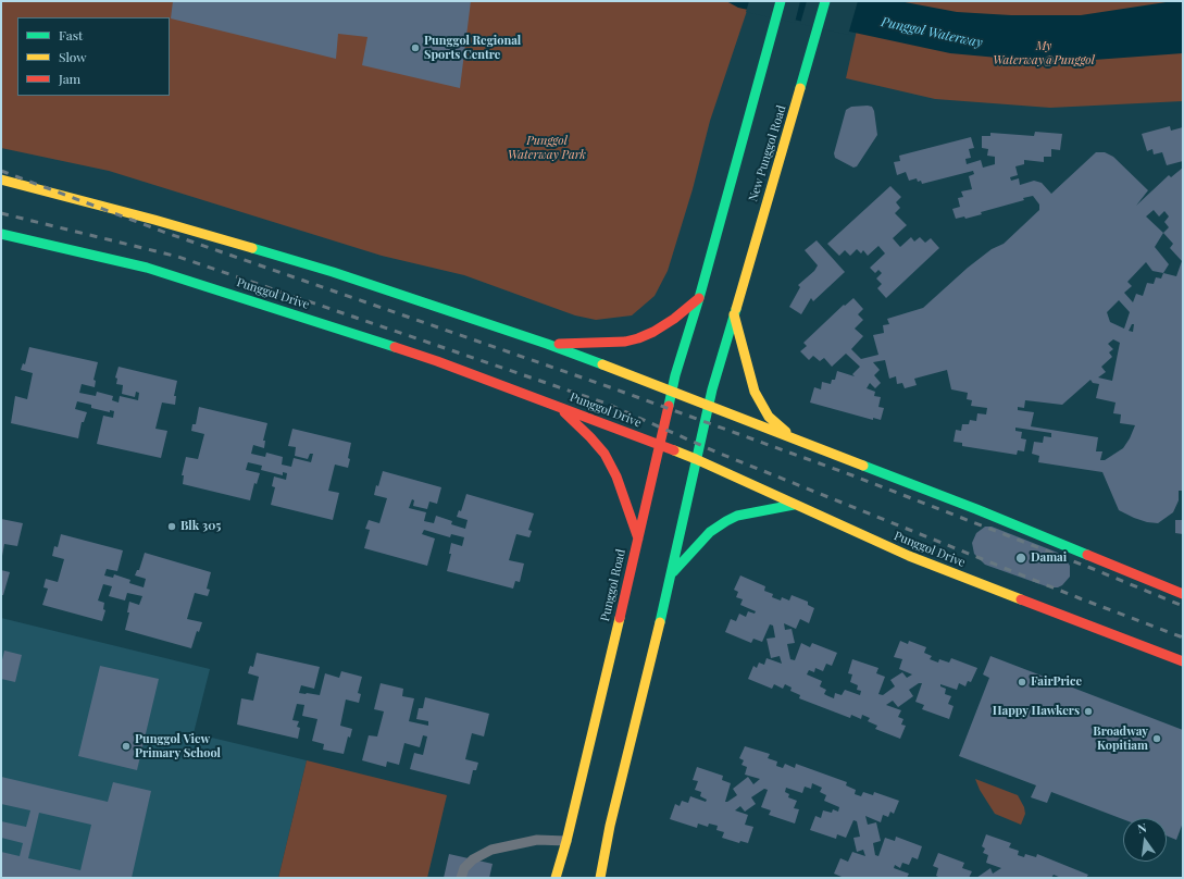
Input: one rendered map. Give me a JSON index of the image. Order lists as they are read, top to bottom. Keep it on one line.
{"streets":{"street":["New Punggol Road","Punggol Drive","Punggol Road"]},"crossings":[["Punggol Drive","Punggol Road"]],"water":["Punggol Waterway"],"parks":["My Waterway@Punggol","Punggol Waterway Park"],"places":["Punggol Regional Sports Centre","Blk 305","Damai","FairPrice","Happy Hawkers","Broadway Kopitiam","Punggol View Primary School"],"legend":["Fast","Slow","Jam"],"north":"top"}
